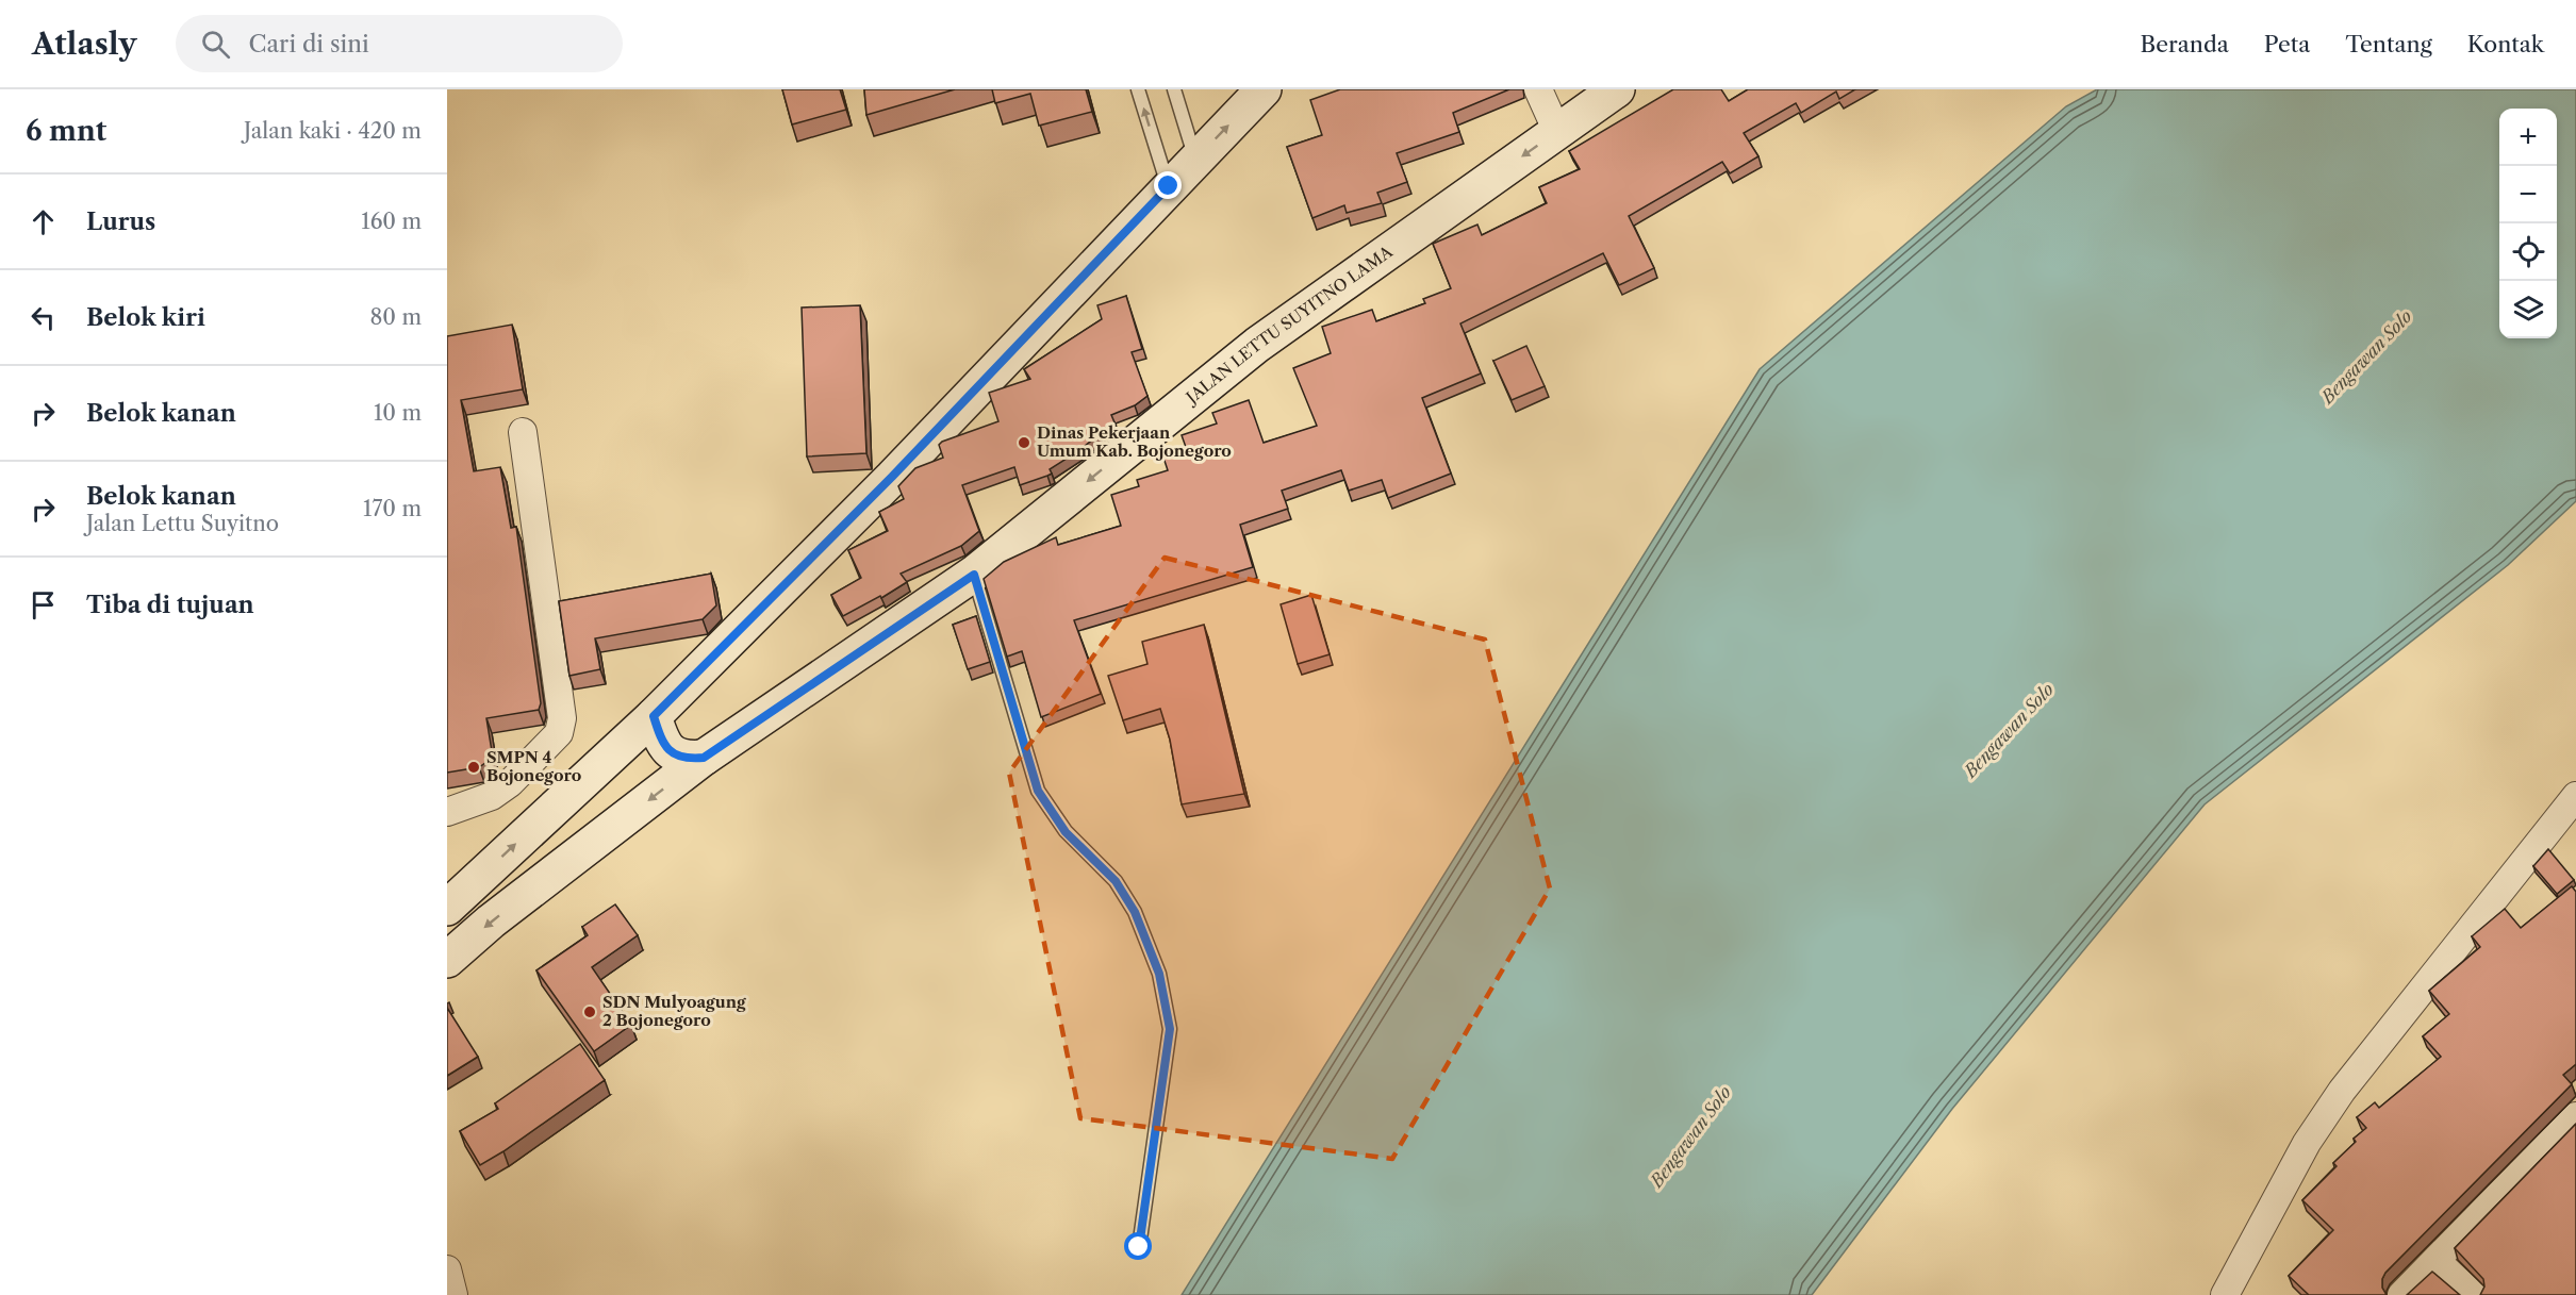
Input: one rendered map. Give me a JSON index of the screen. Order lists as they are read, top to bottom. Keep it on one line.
{"streets":{"main road":["JALAN LETTU SUYITNO LAMA"]},"water":["Bengawan Solo"],"places":["Dinas Pekerjaan Umum Kab. Bojonegoro","SMPN 4 Bojonegoro","SDN Mulyoagung 2 Bojonegoro"],"page":{"header":"Atlasly","search":"Cari di sini","nav":["Beranda","Peta","Tentang","Kontak"],"heading":["6 mnt","Jalan kaki · 420 m"],"map_buttons":["+","−"],"list":[["Lurus","160 m"],["Belok kiri","80 m"],["Belok kanan","10 m"],["Belok kanan","Jalan Lettu Suyitno","170 m"],"Tiba di tujuan"]}}
